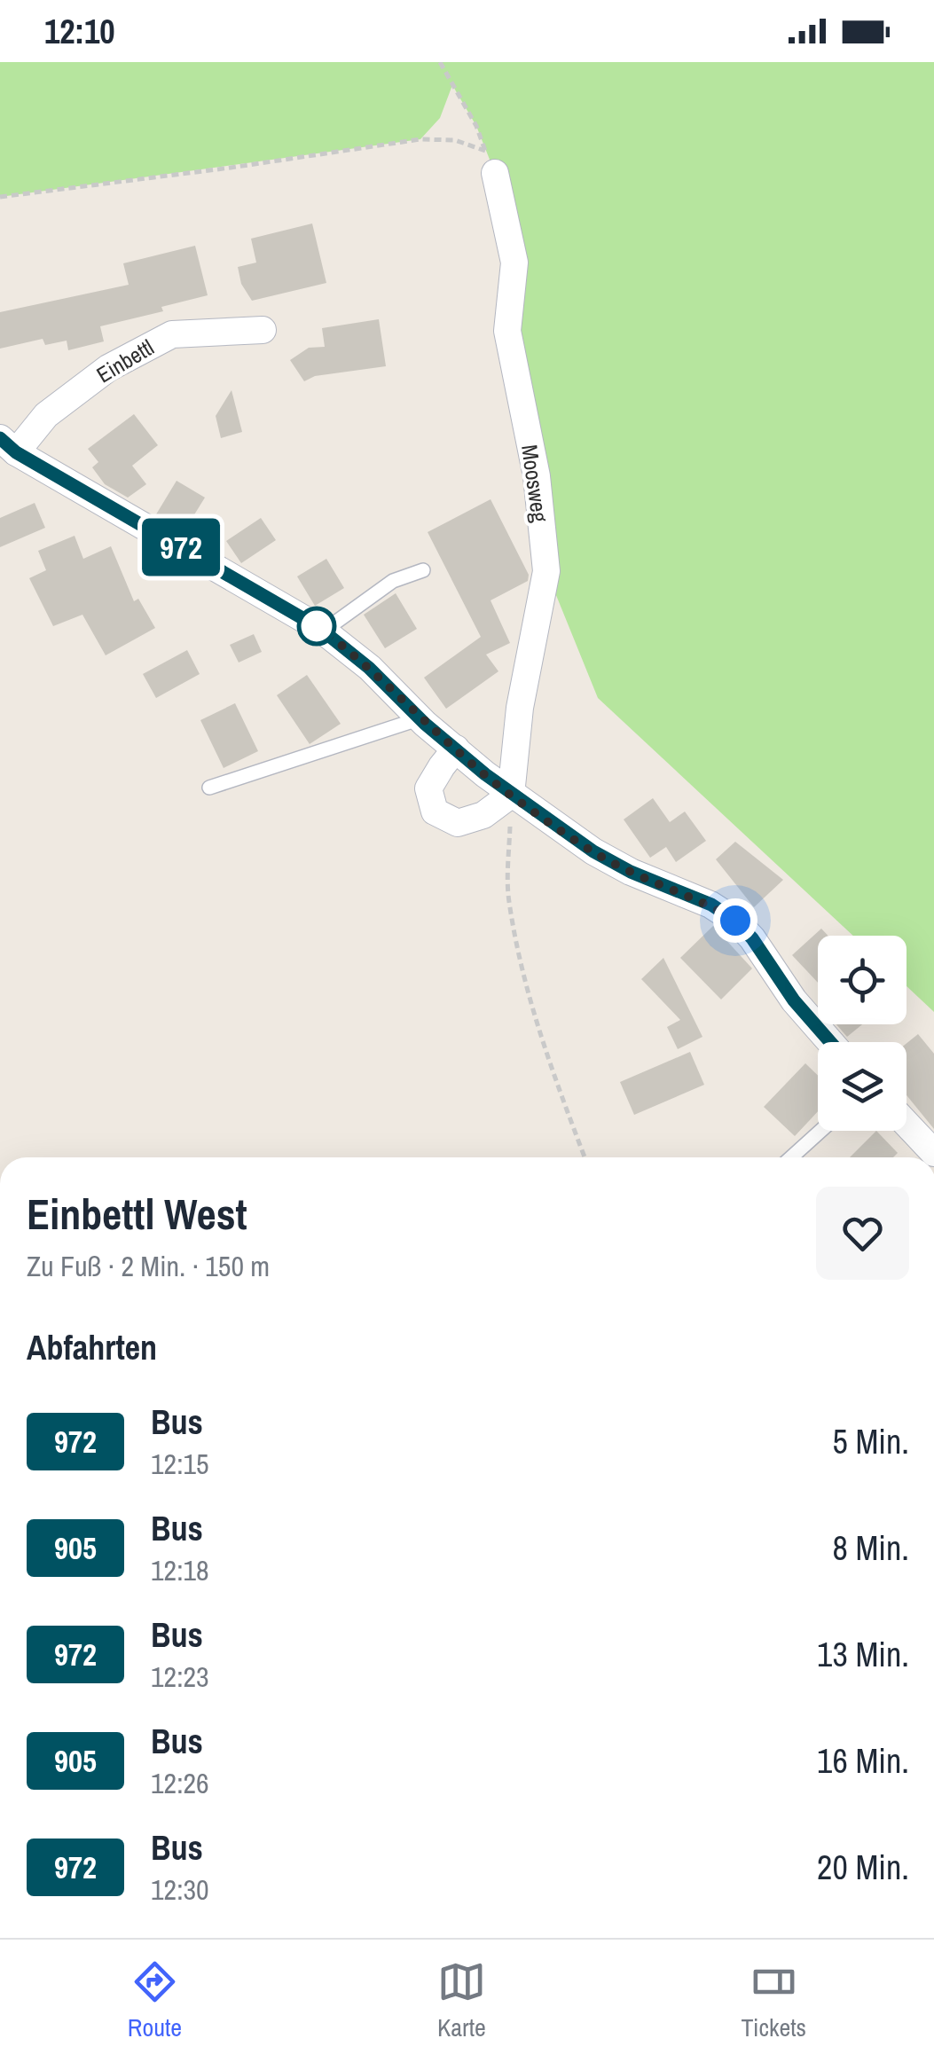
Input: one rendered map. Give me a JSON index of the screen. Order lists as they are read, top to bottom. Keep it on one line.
{"streets":{"street":["Einbettl","Moosweg"]},"lines":["bus line 972"],"page":{"status":"12:10","on_map":"972","heading":[["Einbettl West","Zu Fuß · 2 Min. · 150 m"],"Abfahrten"],"list":[{"mark":"972","name":"Bus","note":"12:15","value":"5 Min."},{"mark":"905","name":"Bus","note":"12:18","value":"8 Min."},{"mark":"972","name":"Bus","note":"12:23","value":"13 Min."},{"mark":"905","name":"Bus","note":"12:26","value":"16 Min."},{"mark":"972","name":"Bus","note":"12:30","value":"20 Min."}],"tabs":["Route","Karte","Tickets"]}}
